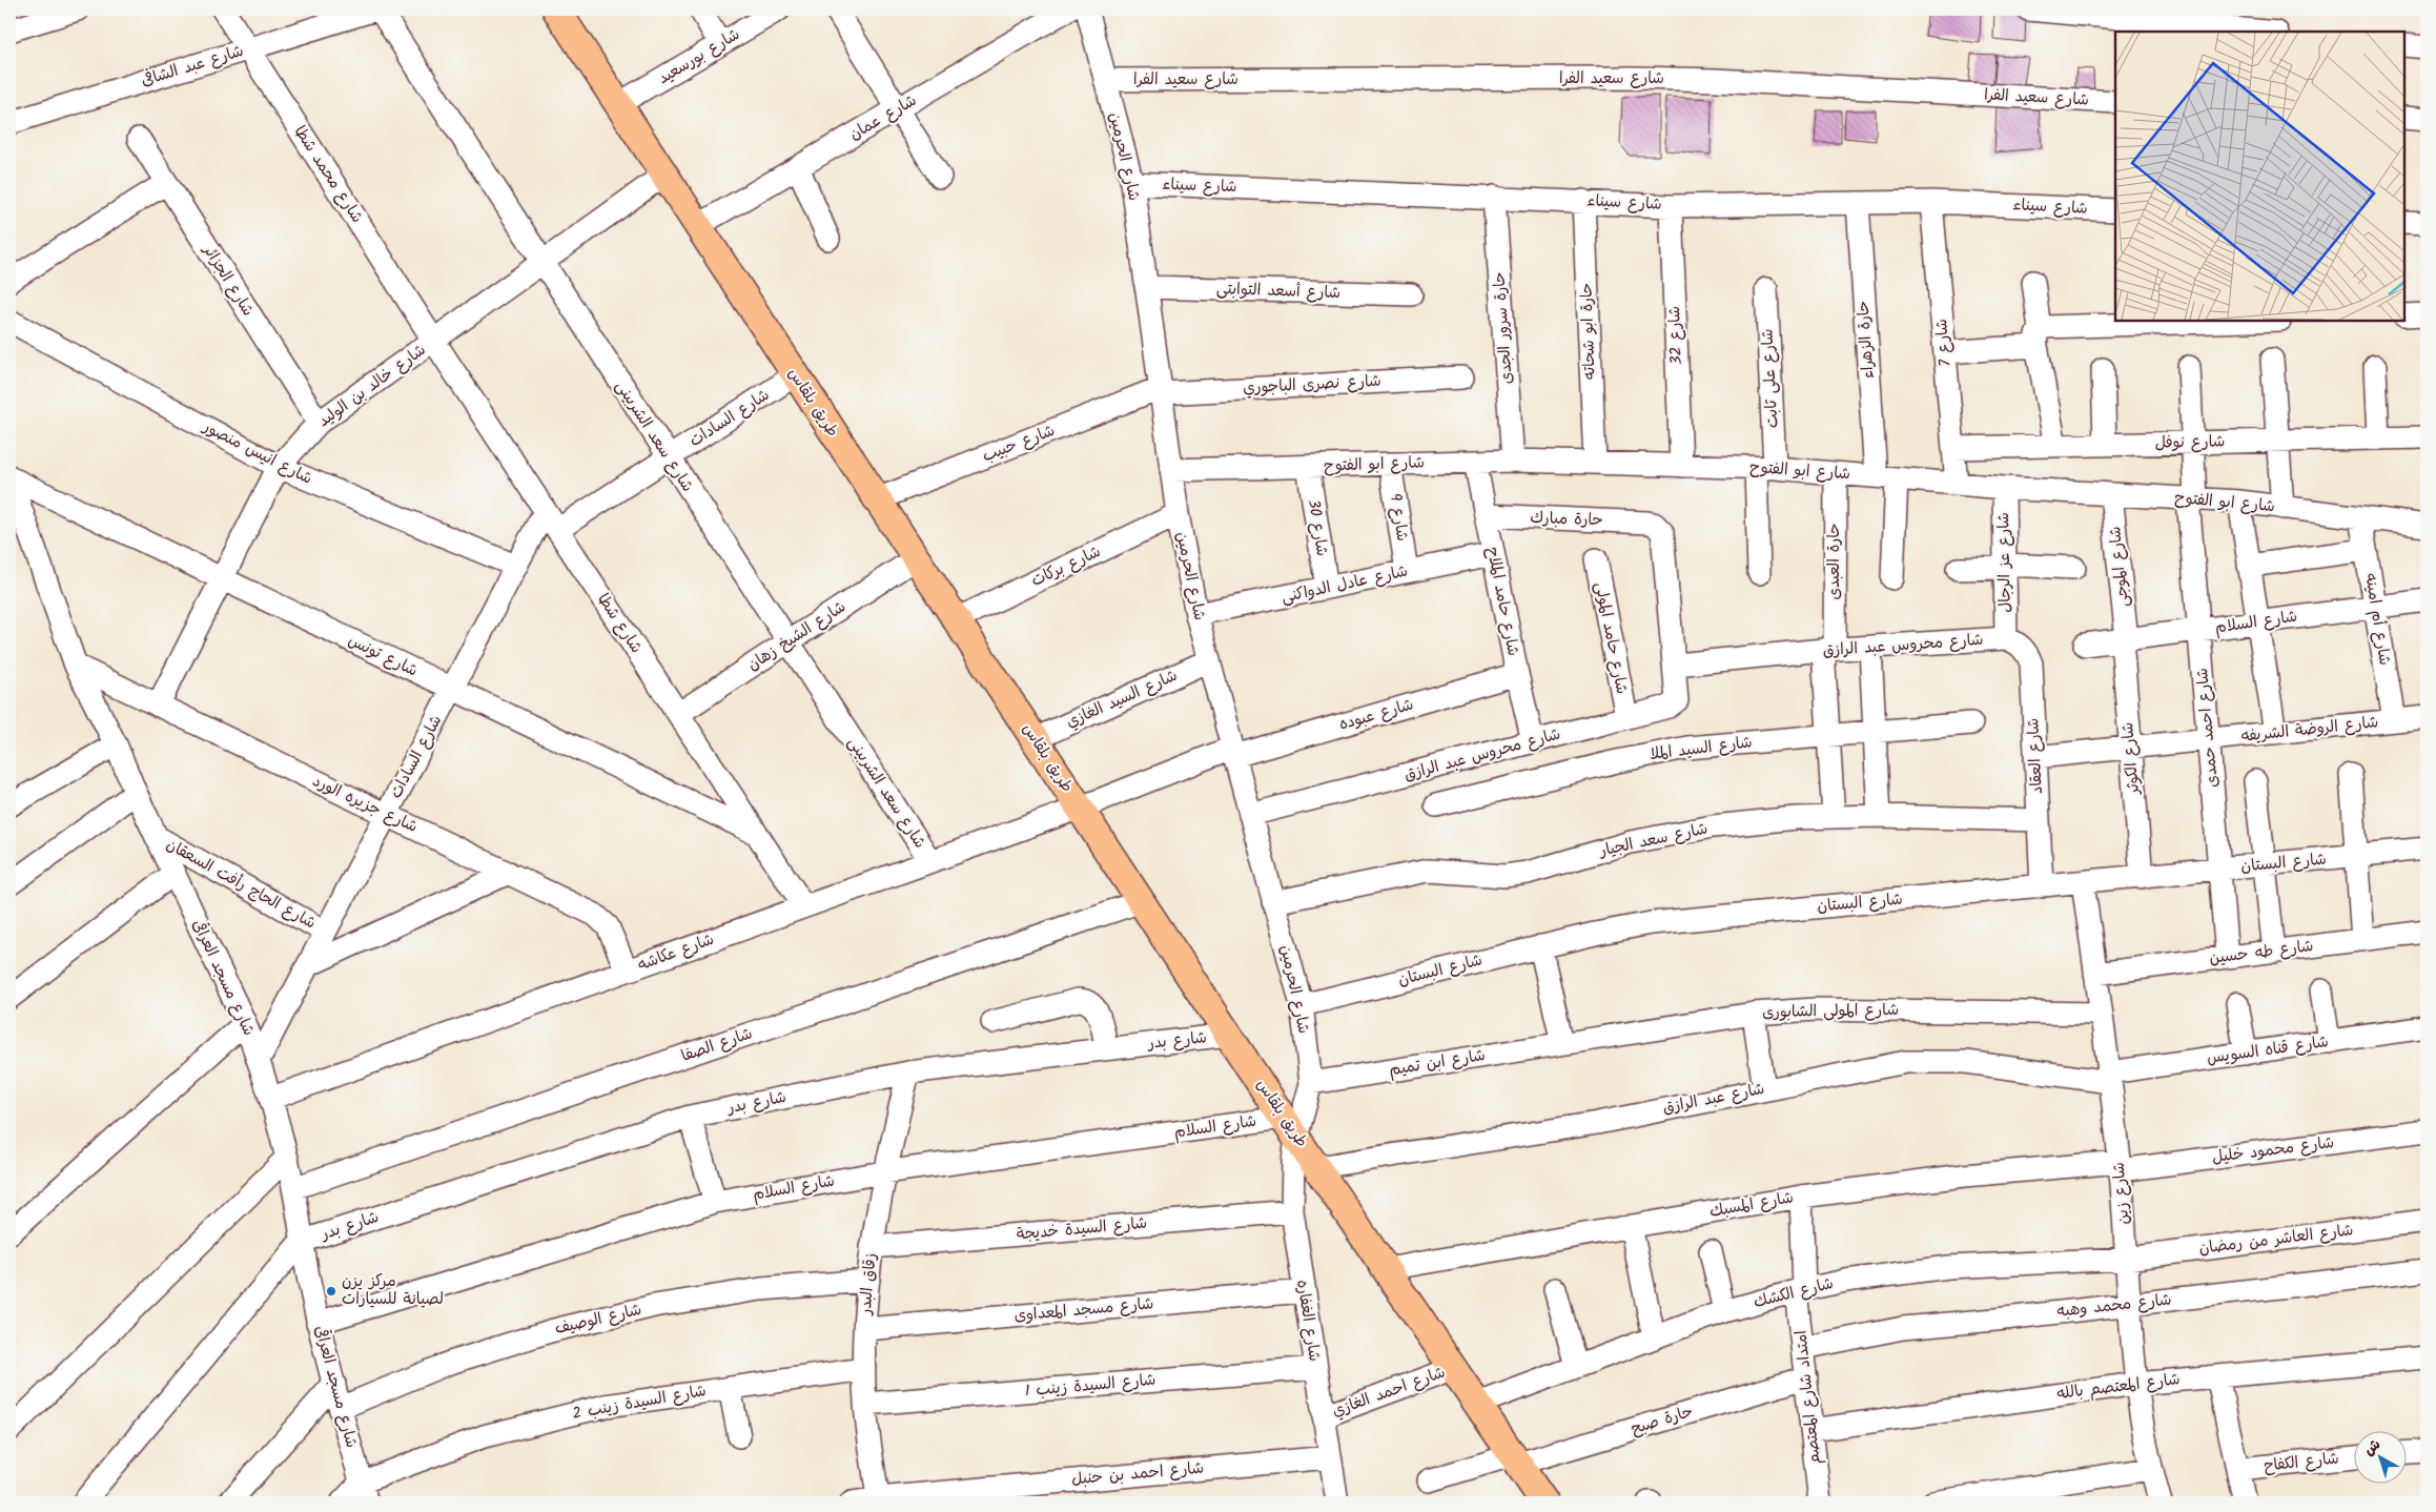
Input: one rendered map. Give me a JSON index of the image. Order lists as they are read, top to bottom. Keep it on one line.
{"streets":{"main road":["طريق بلقاس"],"street":["شارع بورسعيد","شارع عبد الشافى","شارع سعيد الفرا","شارع عمان","شارع الحرمين","شارع محمد شطا","شارع سيناء","شارع الجزائر","شارع أسعد التوابتى","حارة سرور الجدى","حارة ابو شحاته","شارع 32","حارة الزهراء","شارع 7","شارع على ثابت","شارع نصرى الباجوري","شارع خالد بن الوليد","شارع السادات","شارع سعد الشربينى","شارع نوفل","شارع حبيب","شارع انيس منصور","شارع ابو الفتوح","شارع 9","حارة مبارك","شارع 30","حارة العبدى","شارع عز الرجال","شارع بركات","شارع الموجى","شارع عادل الدواكنى","شارع حامد الملاح","شارع أم امينه","شارع السلام","شارع شطا","شارع الشيخ زهان","شارع حامد المولى","شارع محروس عبد الرازق","شارع تونس","شارع السيد الغازي","شارع عبوده","شارع احمد حمدى","شارع الروضة الشريفه","شارع السيد الملا","شارع العقاد","شارع الكوثر","شارع جزيره الورد","شارع سعد الجيار","شارع البستان","شارع الحاج رأفت السعقان","شارع عكاشه","شارع طه حسين","شارع مسجد العراقى","شارع المولى الشابورى","شارع بدر","شارع الصفا","شارع قناه السويس","شارع ابن تميم","شارع عبد الرازق","شارع محمود خليل","شارع زين","شارع المسبك","شارع السيدة خديجة","شارع العاشر من رمضان","زقاق البدر","شارع الكشك","شارع محمد وهبه","شارع مسجد المعداوى","شارع الوصيف","شارع الغفاره","شارع السيدة زينب 1","شارع المعتصم بالله","شارع احمد الغازي","امتداد شارع المعتصم","شارع السيدة زينب 2","حارة صبح","شارع الكفاح","شارع احمد بن حنبل"]},"crossings":[["شارع بورسعيد","طريق بلقاس"],["شارع عبد الشافى","شارع محمد شطا"],["شارع سعيد الفرا","شارع الحرمين"],["شارع عمان","طريق بلقاس"],["شارع الحرمين","شارع سيناء"],["شارع الحرمين","شارع أسعد التوابتى"],["شارع الحرمين","شارع نصرى الباجوري"],["شارع الحرمين","طريق بلقاس"],["شارع الحرمين","شارع حبيب"],["شارع الحرمين","شارع ابو الفتوح"],["شارع الحرمين","شارع بركات"],["شارع الحرمين","شارع عادل الدواكنى"],["شارع الحرمين","شارع السلام"],["شارع الحرمين","شارع محروس عبد الرازق"],["شارع الحرمين","شارع السيد الغازي"],["شارع الحرمين","شارع عبوده"],["شارع الحرمين","شارع سعد الجيار"],["شارع الحرمين","شارع البستان"],["شارع الحرمين","شارع ابن تميم"],["شارع الحرمين","شارع الغفاره"],["شارع محمد شطا","شارع خالد بن الوليد"],["شارع محمد شطا","شارع شطا"],["شارع سيناء","حارة سرور الجدى"],["شارع سيناء","حارة ابو شحاته"],["شارع سيناء","شارع 32"],["شارع سيناء","حارة الزهراء"],["شارع سيناء","شارع 7"],["شارع الجزائر","شارع خالد بن الوليد"],["حارة سرور الجدى","شارع ابو الفتوح"],["حارة ابو شحاته","شارع ابو الفتوح"],["شارع 32","شارع ابو الفتوح"],["حارة الزهراء","شارع ابو الفتوح"],["شارع 7","شارع نوفل"],["شارع 7","شارع ابو الفتوح"],["شارع على ثابت","شارع ابو الفتوح"],["شارع نصرى الباجوري","شارع حبيب"],["شارع خالد بن الوليد","طريق بلقاس"],["شارع خالد بن الوليد","شارع سعد الشربينى"],["شارع خالد بن الوليد","شارع انيس منصور"],["شارع خالد بن الوليد","شارع شطا"],["شارع خالد بن الوليد","شارع تونس"],["شارع خالد بن الوليد","شارع جزيره الورد"],["طريق بلقاس","شارع السادات"],["طريق بلقاس","شارع حبيب"],["طريق بلقاس","شارع بركات"],["طريق بلقاس","شارع السلام"],["طريق بلقاس","شارع الشيخ زهان"],["طريق بلقاس","شارع السيد الغازي"],["طريق بلقاس","شارع عبوده"],["طريق بلقاس","شارع عكاشه"],["طريق بلقاس","شارع بدر"],["طريق بلقاس","شارع الصفا"],["طريق بلقاس","شارع عبد الرازق"],["طريق بلقاس","شارع المسبك"],["طريق بلقاس","شارع الكشك"],["طريق بلقاس","شارع الغفاره"],["طريق بلقاس","شارع احمد الغازي"],["طريق بلقاس","حارة صبح"],["شارع السادات","شارع سعد الشربينى"],["شارع السادات","شارع انيس منصور"],["شارع السادات","شارع شطا"],["شارع السادات","شارع تونس"],["شارع السادات","شارع جزيره الورد"],["شارع السادات","شارع الحاج رأفت السعقان"],["شارع السادات","شارع مسجد العراقى"],["شارع سعد الشربينى","شارع الشيخ زهان"],["شارع سعد الشربينى","شارع عكاشه"],["شارع نوفل","شارع احمد حمدى"],["شارع ابو الفتوح","شارع 9"],["شارع ابو الفتوح","شارع 30"],["شارع ابو الفتوح","حارة العبدى"],["شارع ابو الفتوح","شارع عز الرجال"],["شارع ابو الفتوح","شارع الموجى"],["شارع ابو الفتوح","شارع حامد الملاح"],["شارع ابو الفتوح","شارع أم امينه"],["شارع ابو الفتوح","شارع احمد حمدى"],["شارع 9","شارع عادل الدواكنى"],["حارة مبارك","شارع حامد الملاح"],["حارة مبارك","شارع محروس عبد الرازق"],["شارع 30","شارع عادل الدواكنى"],["حارة العبدى","شارع محروس عبد الرازق"],["حارة العبدى","شارع السيد الملا"],["حارة العبدى","شارع سعد الجيار"],["شارع عز الرجال","شارع محروس عبد الرازق"],["شارع عز الرجال","شارع العقاد"],["شارع الموجى","شارع السلام"],["شارع الموجى","شارع الكوثر"],["شارع عادل الدواكنى","شارع حامد الملاح"],["شارع حامد الملاح","شارع محروس عبد الرازق"],["شارع حامد الملاح","شارع عبوده"],["شارع أم امينه","شارع السلام"],["شارع أم امينه","شارع الروضة الشريفه"],["شارع السلام","شارع احمد حمدى"],["شارع السلام","شارع الكوثر"],["شارع السلام","شارع مسجد العراقى"],["شارع السلام","زقاق البدر"],["شارع السلام","شارع الغفاره"],["شارع شطا","شارع الشيخ زهان"],["شارع شطا","شارع تونس"],["شارع شطا","شارع عكاشه"],["شارع حامد المولى","شارع محروس عبد الرازق"],["شارع محروس عبد الرازق","شارع العقاد"],["شارع تونس","شارع مسجد العراقى"],["شارع عبوده","شارع عكاشه"],["شارع احمد حمدى","شارع الروضة الشريفه"],["شارع احمد حمدى","شارع البستان"],["شارع احمد حمدى","شارع طه حسين"],["شارع الروضة الشريفه","شارع العقاد"],["شارع الروضة الشريفه","شارع الكوثر"],["شارع العقاد","شارع سعد الجيار"],["شارع العقاد","شارع البستان"],["شارع الكوثر","شارع البستان"],["شارع جزيره الورد","شارع عكاشه"],["شارع جزيره الورد","شارع مسجد العراقى"],["شارع البستان","شارع زين"],["شارع الحاج رأفت السعقان","شارع مسجد العراقى"],["شارع عكاشه","شارع مسجد العراقى"],["شارع طه حسين","شارع زين"],["شارع مسجد العراقى","شارع بدر"],["شارع مسجد العراقى","شارع الصفا"],["شارع مسجد العراقى","شارع الوصيف"],["شارع مسجد العراقى","شارع السيدة زينب 2"],["شارع المولى الشابورى","شارع ابن تميم"],["شارع المولى الشابورى","شارع زين"],["شارع بدر","زقاق البدر"],["شارع قناه السويس","شارع عبد الرازق"],["شارع قناه السويس","شارع زين"],["شارع عبد الرازق","شارع زين"],["شارع محمود خليل","شارع زين"],["شارع محمود خليل","شارع المسبك"],["شارع زين","شارع المسبك"],["شارع زين","شارع العاشر من رمضان"],["شارع زين","شارع الكشك"],["شارع زين","شارع محمد وهبه"],["شارع زين","شارع المعتصم بالله"],["شارع المسبك","امتداد شارع المعتصم"],["شارع السيدة خديجة","زقاق البدر"],["شارع السيدة خديجة","شارع الغفاره"],["شارع العاشر من رمضان","شارع الكشك"],["زقاق البدر","شارع مسجد المعداوى"],["زقاق البدر","شارع الوصيف"],["زقاق البدر","شارع السيدة زينب 1"],["زقاق البدر","شارع السيدة زينب 2"],["زقاق البدر","شارع احمد بن حنبل"],["شارع الكشك","امتداد شارع المعتصم"],["شارع محمد وهبه","امتداد شارع المعتصم"],["شارع مسجد المعداوى","شارع الغفاره"],["شارع الغفاره","شارع السيدة زينب 1"],["شارع الغفاره","شارع احمد الغازي"],["شارع الغفاره","شارع احمد بن حنبل"],["شارع المعتصم بالله","امتداد شارع المعتصم"],["امتداد شارع المعتصم","حارة صبح"]],"places":["مركز يزن لصيانة للسيارات"],"north":"top left"}
